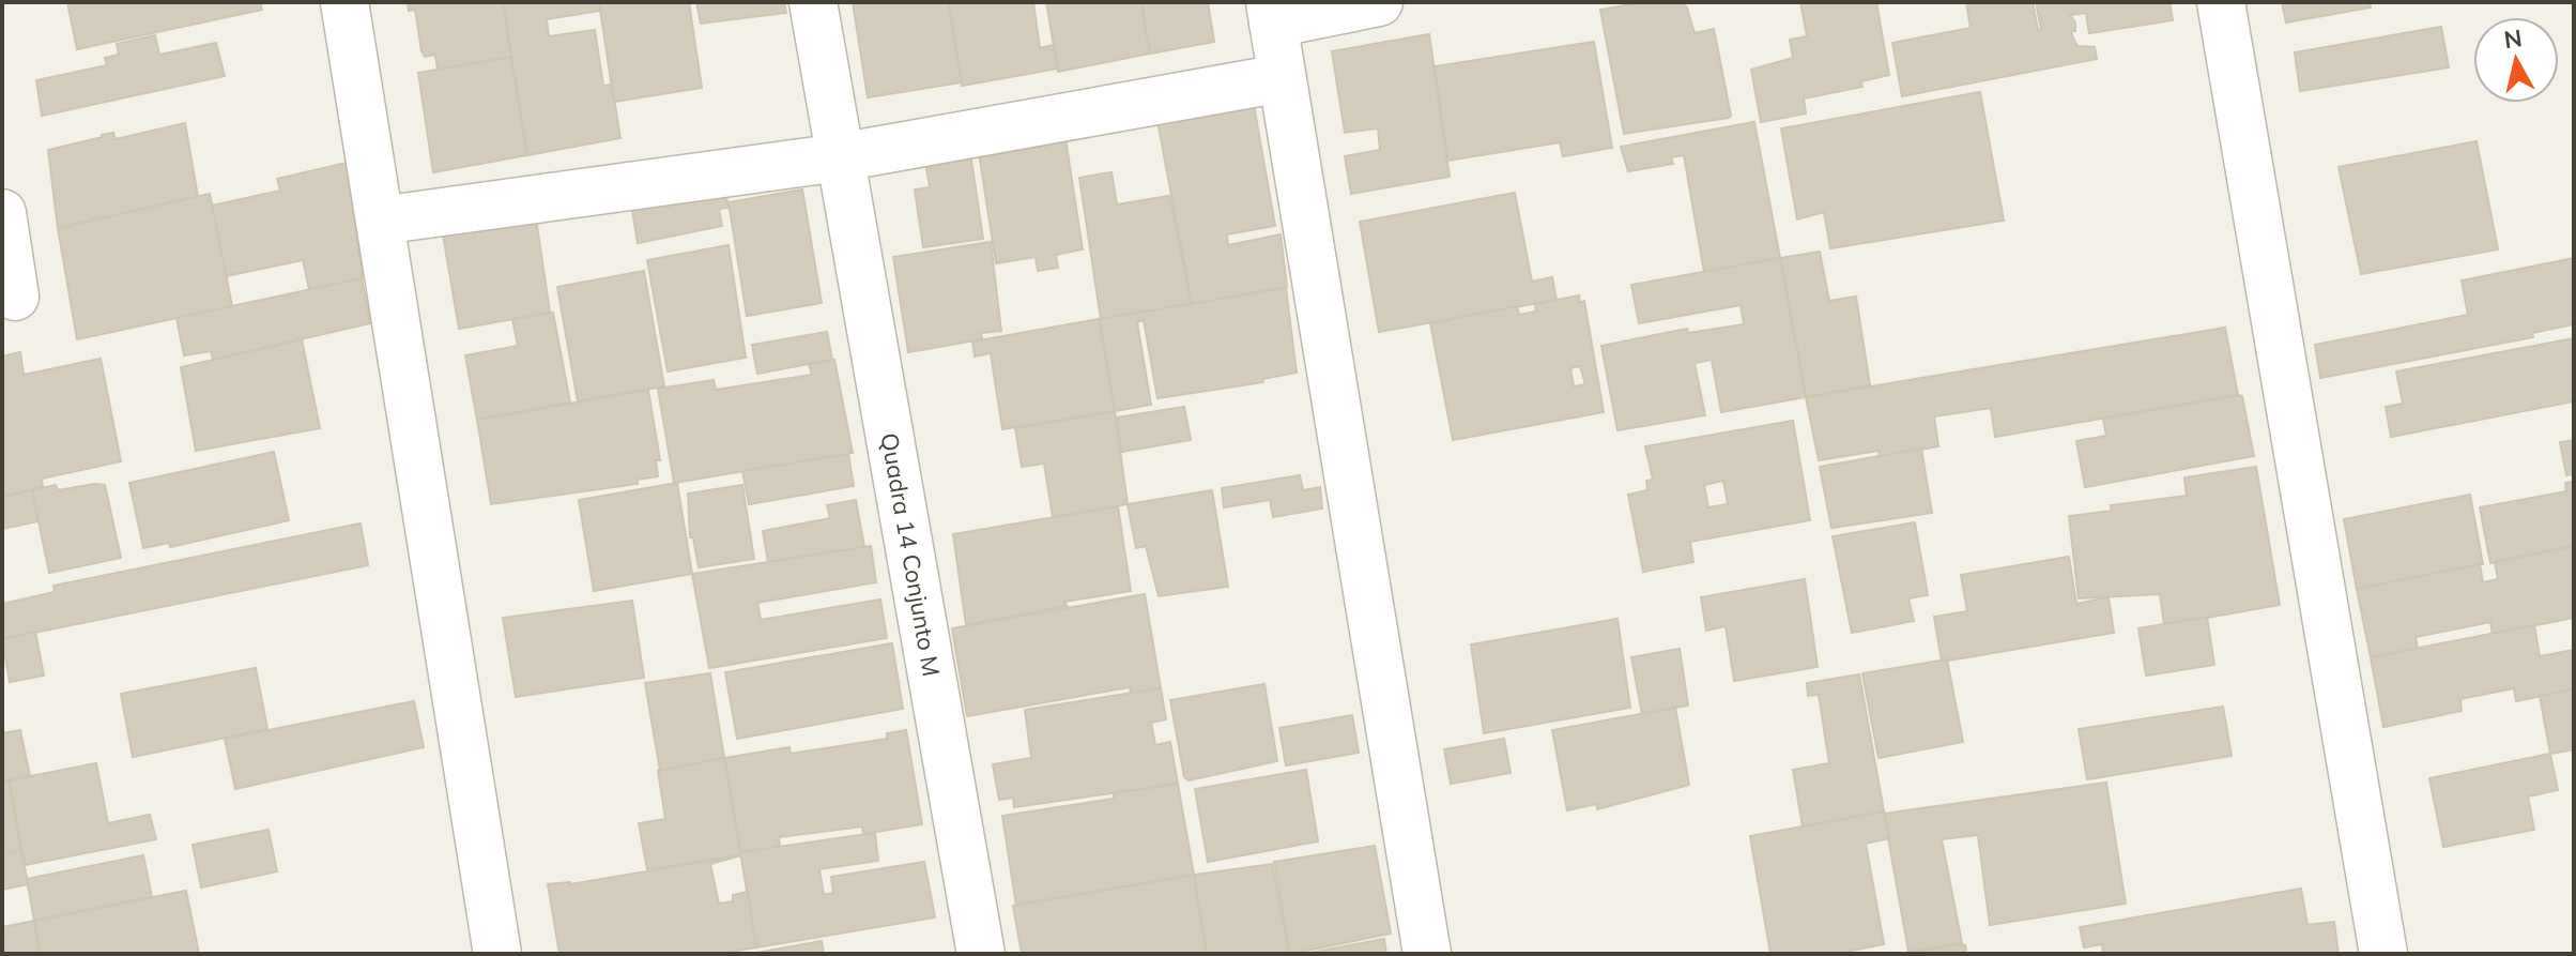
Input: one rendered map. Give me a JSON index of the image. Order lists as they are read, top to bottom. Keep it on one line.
{"streets":{"street":["Quadra 14 Conjunto M"]},"north":"top"}
